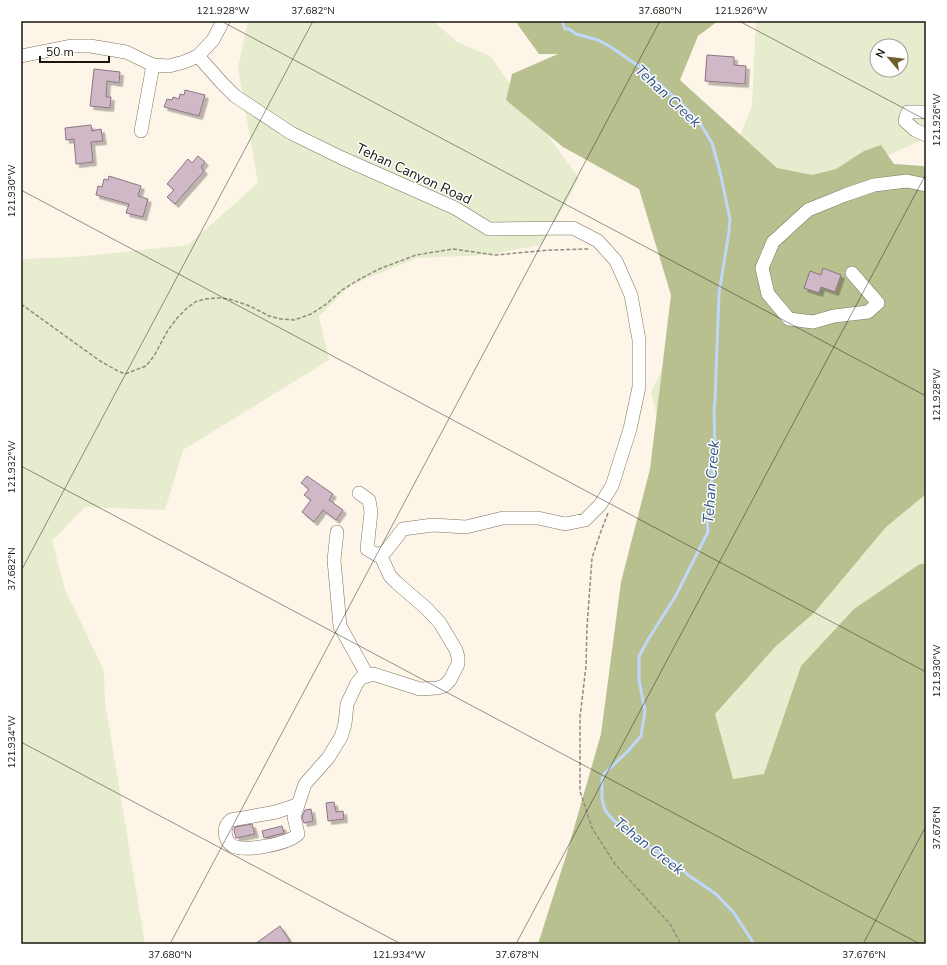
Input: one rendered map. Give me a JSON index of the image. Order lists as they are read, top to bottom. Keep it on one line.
{"streets":{"street":["Tehan Canyon Road"]},"water":["Tehan Creek"],"scale_bar":"50 m","north":"top left","coordinates":["121.928°W","37.682°N","37.680°N","121.926°W","121.930°W","121.932°W","121.934°W","37.676°N","37.678°N"]}
